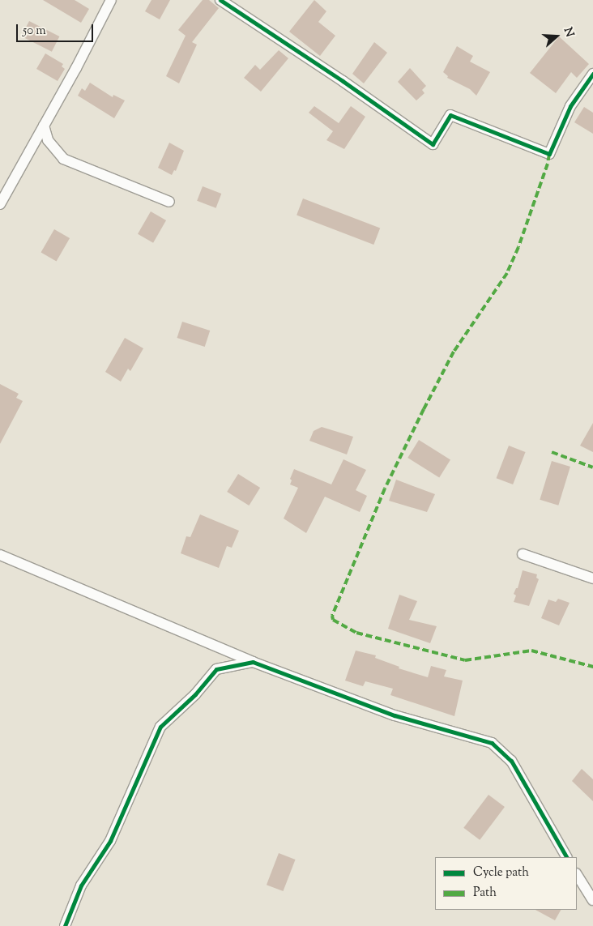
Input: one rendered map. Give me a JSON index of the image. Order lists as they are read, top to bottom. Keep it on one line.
{"legend":["Cycle path","Path"],"scale_bar":"50 m","north":"right"}
